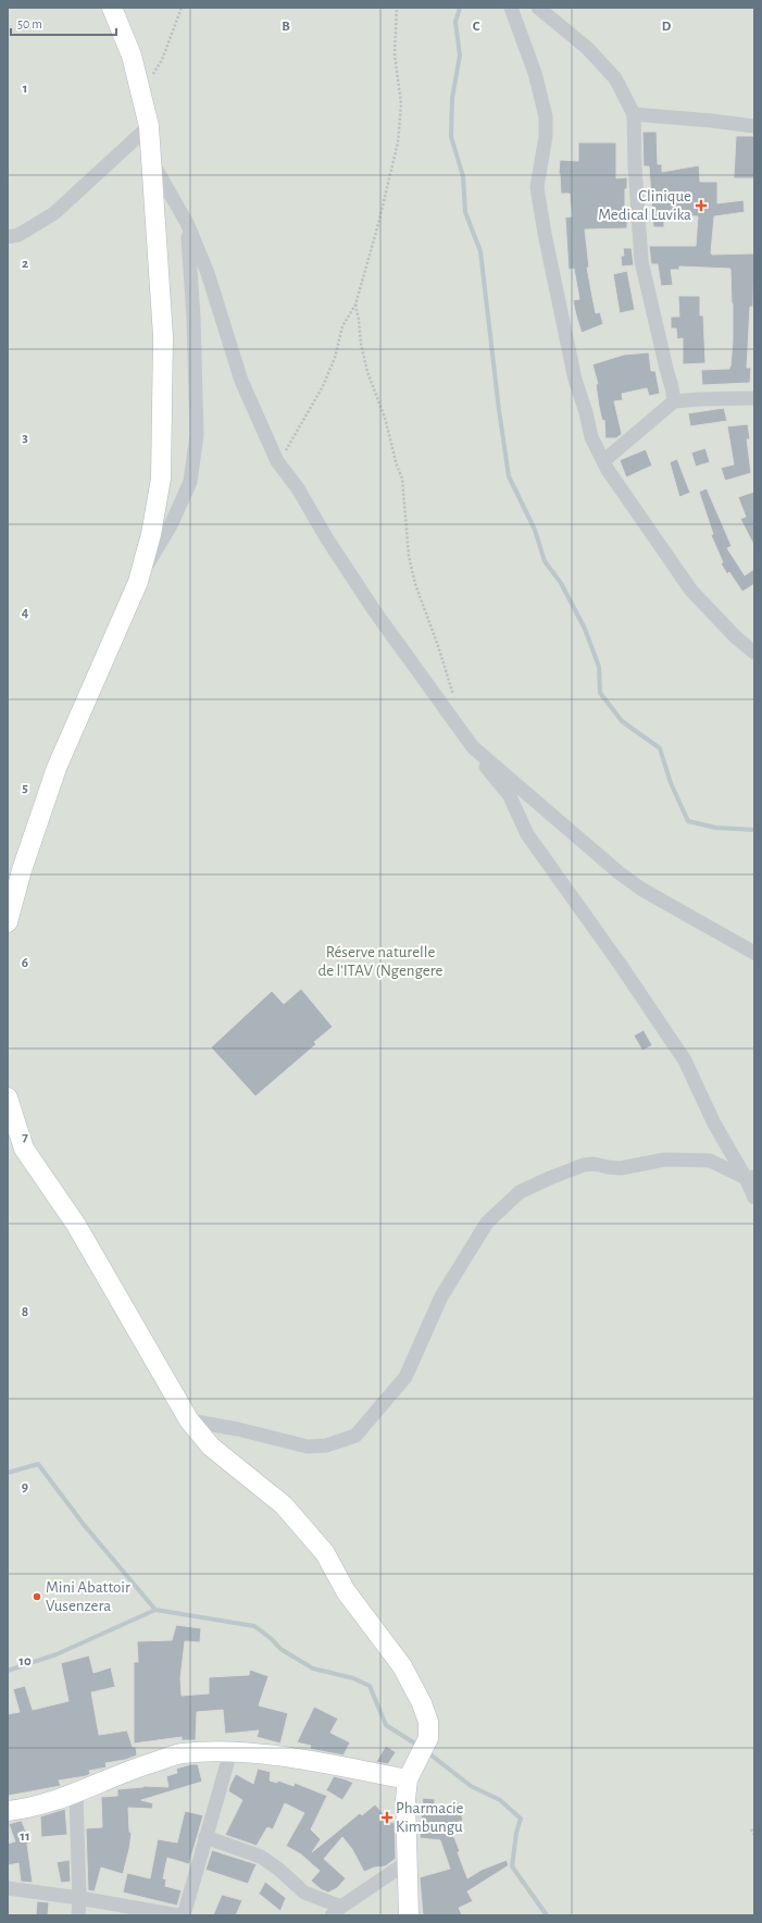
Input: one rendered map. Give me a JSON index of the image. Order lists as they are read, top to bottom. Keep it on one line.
{"parks":["Réserve naturelle de l'ITAV (Ngengere"],"places":{"health":["Clinique Medical Luvika","Pharmacie Kimbungu"],"other":["Mini Abattoir Vusenzera"]},"scale_bar":"50 m","grid":{"columns":["B","C","D"],"rows":["1","2","3","4","5","6","7","8","9","10","11"]}}
